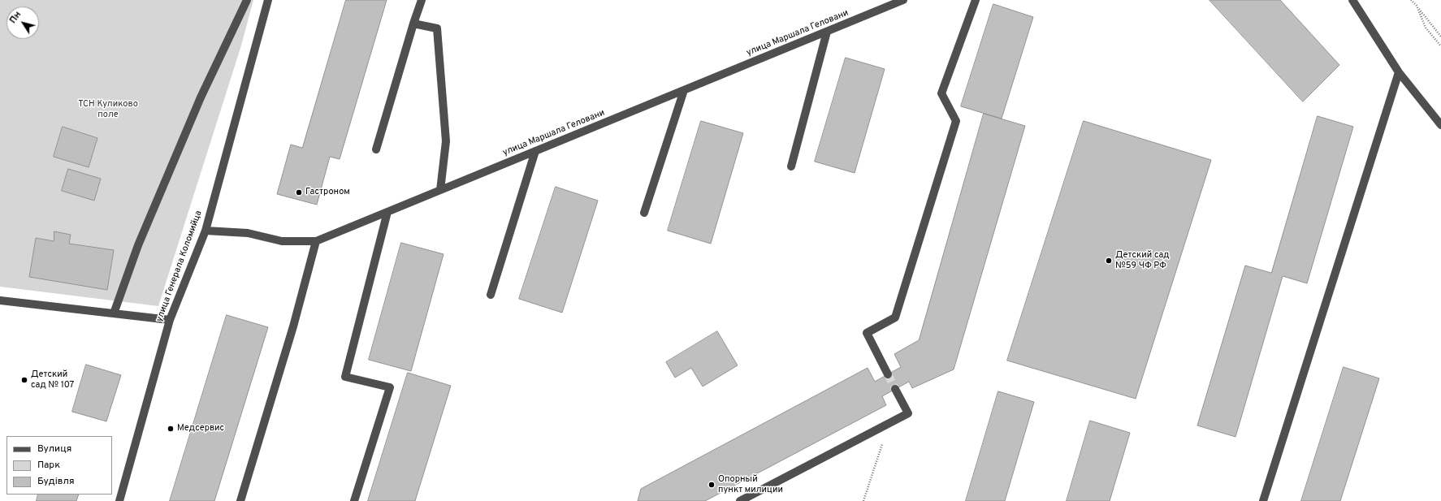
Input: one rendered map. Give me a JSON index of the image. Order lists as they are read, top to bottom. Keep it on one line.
{"streets":{"street":["улица Маршала Геловани","улица Генерала Коломийца"]},"crossings":[["улица Маршала Геловани","улица Генерала Коломийца"]],"parks":["ТСН Куликово поле"],"places":["Гастроном","Детский сад №59 ЧФ РФ","Детский сад № 107","Медсервис","Опорный пункт милиции"],"legend":["Вулиця","Парк","Будівля"],"north":"top left"}
